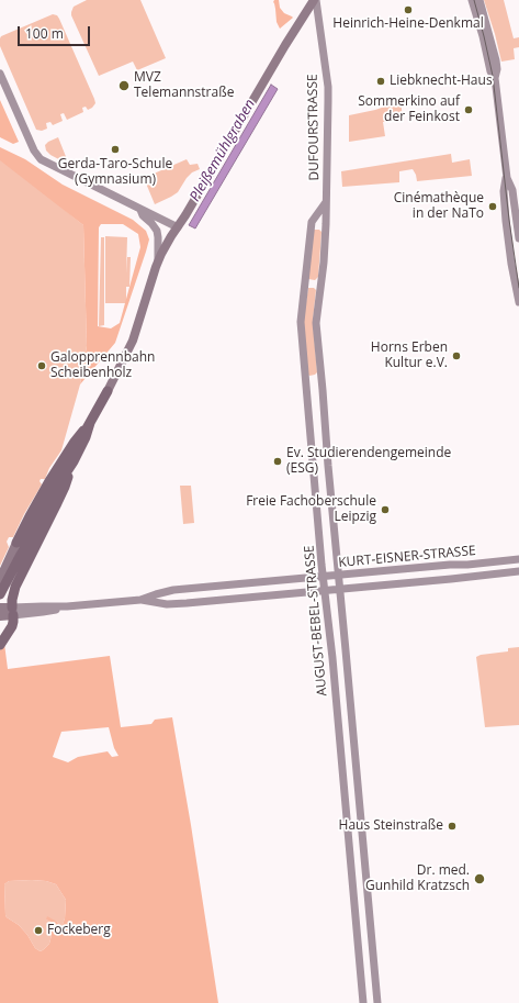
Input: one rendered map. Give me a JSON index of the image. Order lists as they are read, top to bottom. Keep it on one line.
{"streets":{"main road":["DUFOURSTRASSE","KURT-EISNER-STRASSE","AUGUST-BEBEL-STRASSE"]},"crossings":[["DUFOURSTRASSE","AUGUST-BEBEL-STRASSE"],["KURT-EISNER-STRASSE","AUGUST-BEBEL-STRASSE"]],"water":["Pleißemühlgraben"],"places":["Heinrich-Heine-Denkmal","Liebknecht-Haus","MVZ Telemannstraße","Sommerkino auf der Feinkost","Gerda-Taro-Schule (Gymnasium)","Cinémathèque in der NaTo","Horns Erben Kultur e.V.","Galopprennbahn Scheibenholz","Ev. Studierendengemeinde (ESG)","Freie Fachoberschule Leipzig","Haus Steinstraße","Dr. med. Gunhild Kratzsch","Fockeberg"],"scale_bar":"100 m"}
